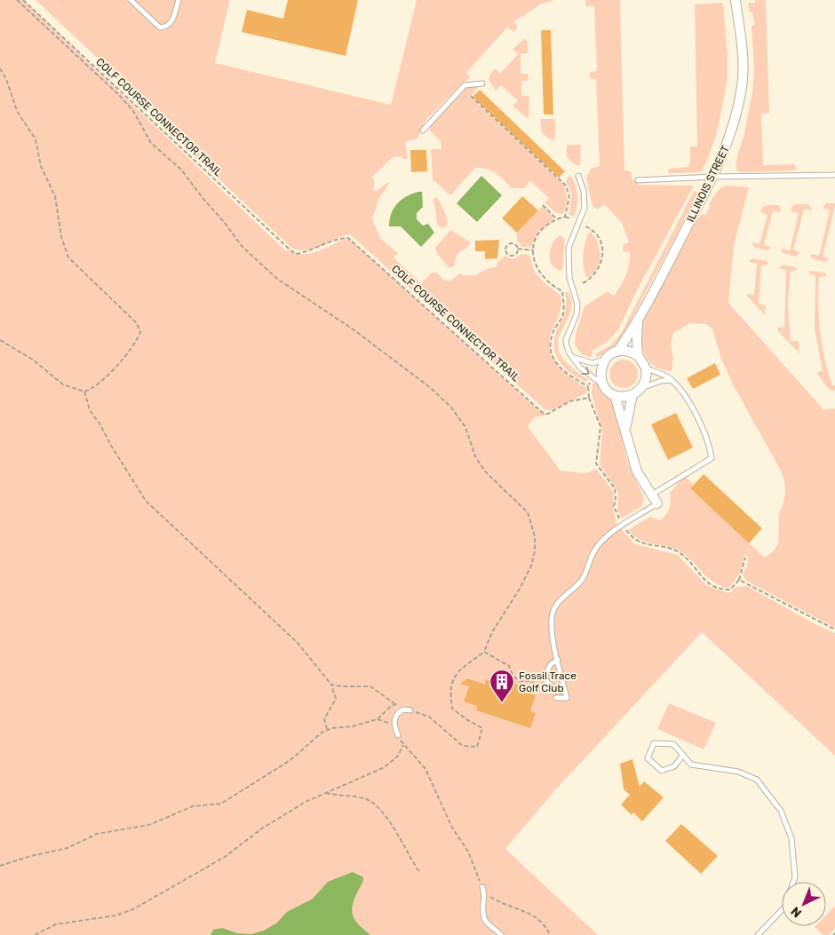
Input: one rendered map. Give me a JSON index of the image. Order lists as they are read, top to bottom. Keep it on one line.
{"streets":{"street":["ILLINOIS STREET"],"path":["COLF COURSE CONNECTOR TRAIL"]},"places":{"building":["Fossil Trace Golf Club"]},"north":"bottom left"}
